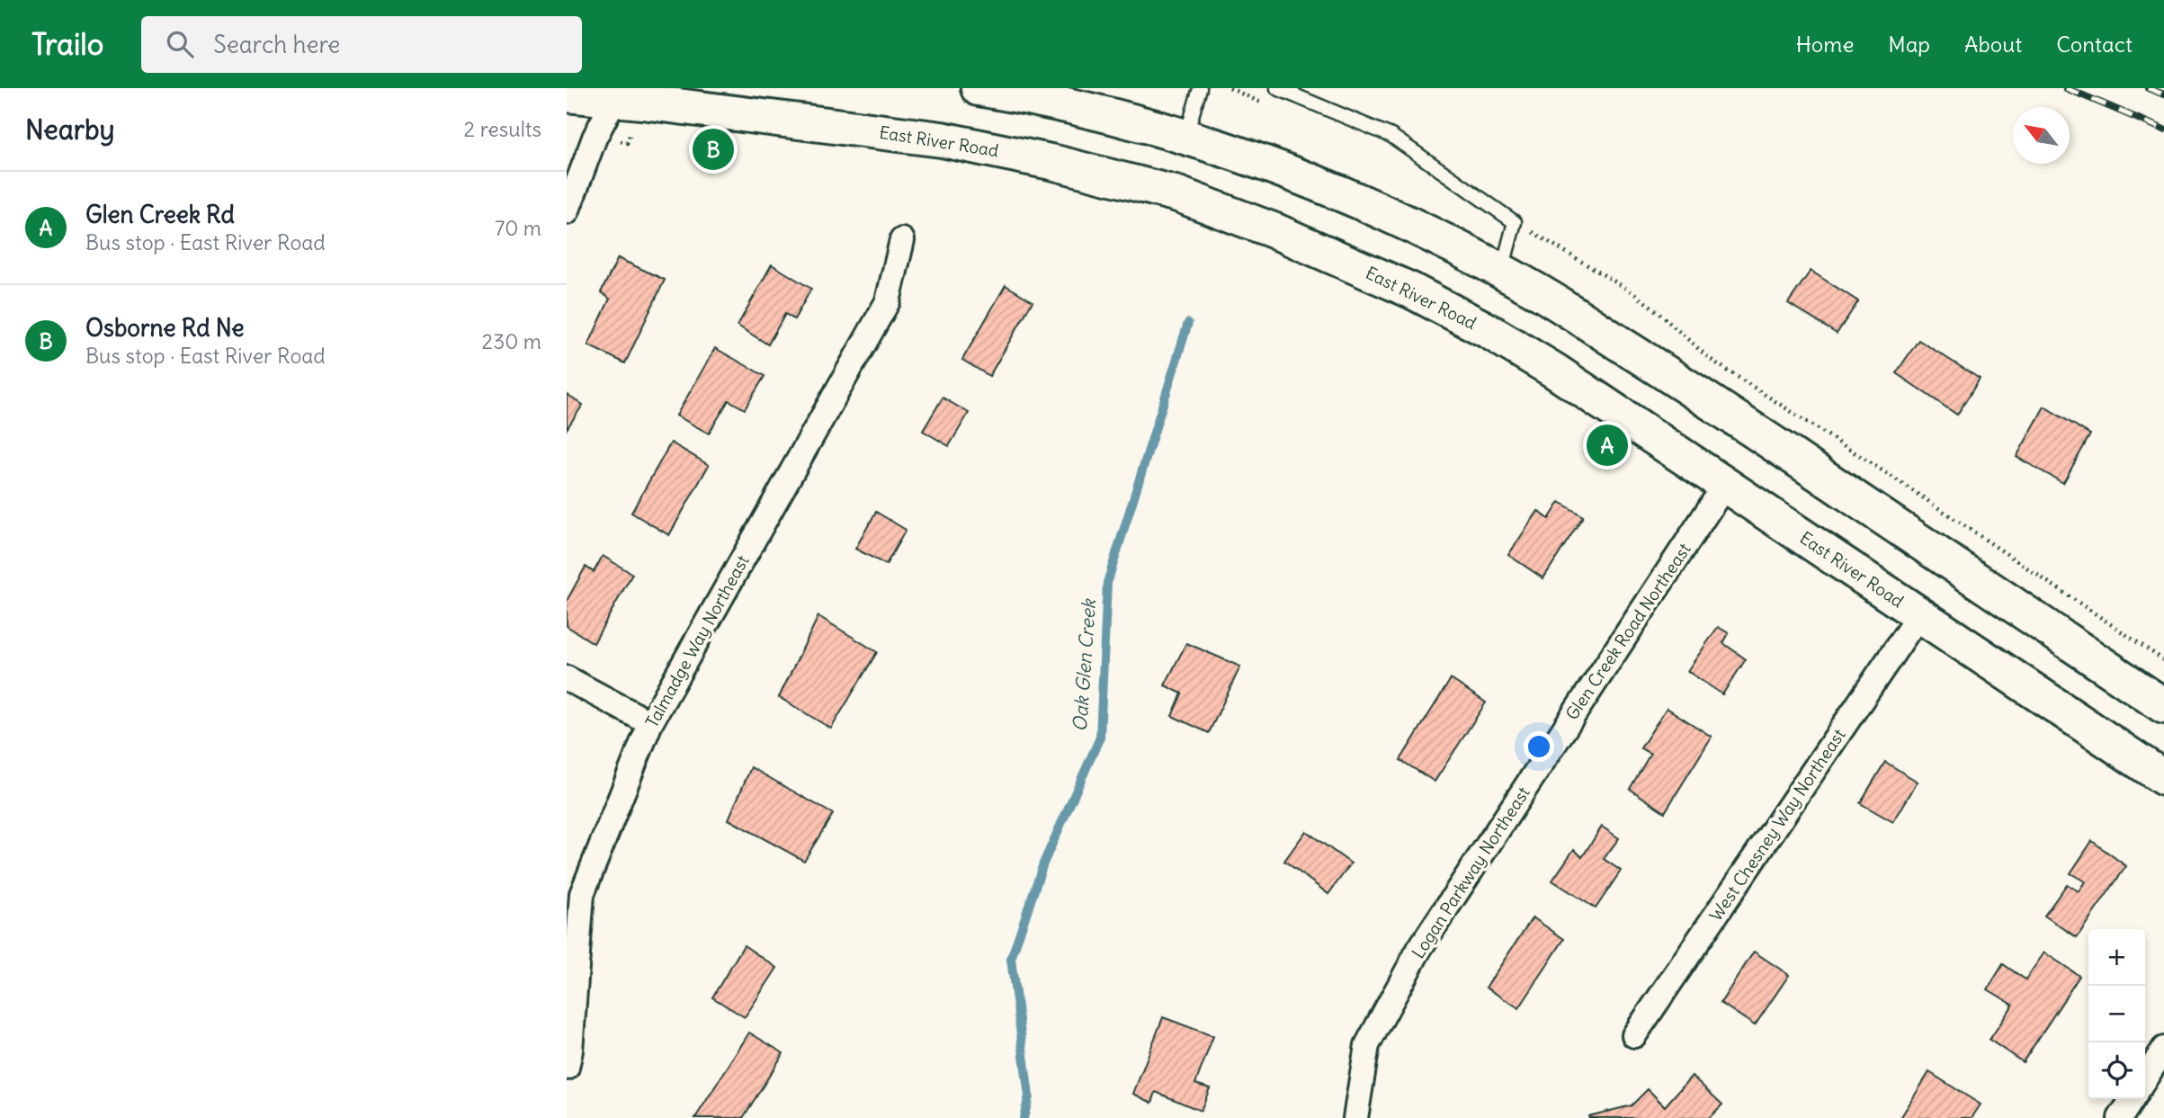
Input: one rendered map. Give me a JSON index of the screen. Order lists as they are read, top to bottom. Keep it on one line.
{"streets":{"main road":["East River Road"],"street":["Glen Creek Road Northeast","Talmadge Way Northeast","West Chesney Way Northeast","Logan Parkway Northeast"]},"crossings":[["East River Road","Glen Creek Road Northeast"],["East River Road","West Chesney Way Northeast"],["East River Road","Logan Parkway Northeast"],["Glen Creek Road Northeast","Logan Parkway Northeast"]],"water":["Oak Glen Creek"],"north":"top left","page":{"header":"Trailo","search":"Search here","nav":["Home","Map","About","Contact"],"heading":["Nearby","2 results"],"pins":["B","A"],"list":[{"mark":"A","name":"Glen Creek Rd","note":"Bus stop · East River Road","value":"70 m"},{"mark":"B","name":"Osborne Rd Ne","note":"Bus stop · East River Road","value":"230 m"}],"map_buttons":["+","−"]}}
